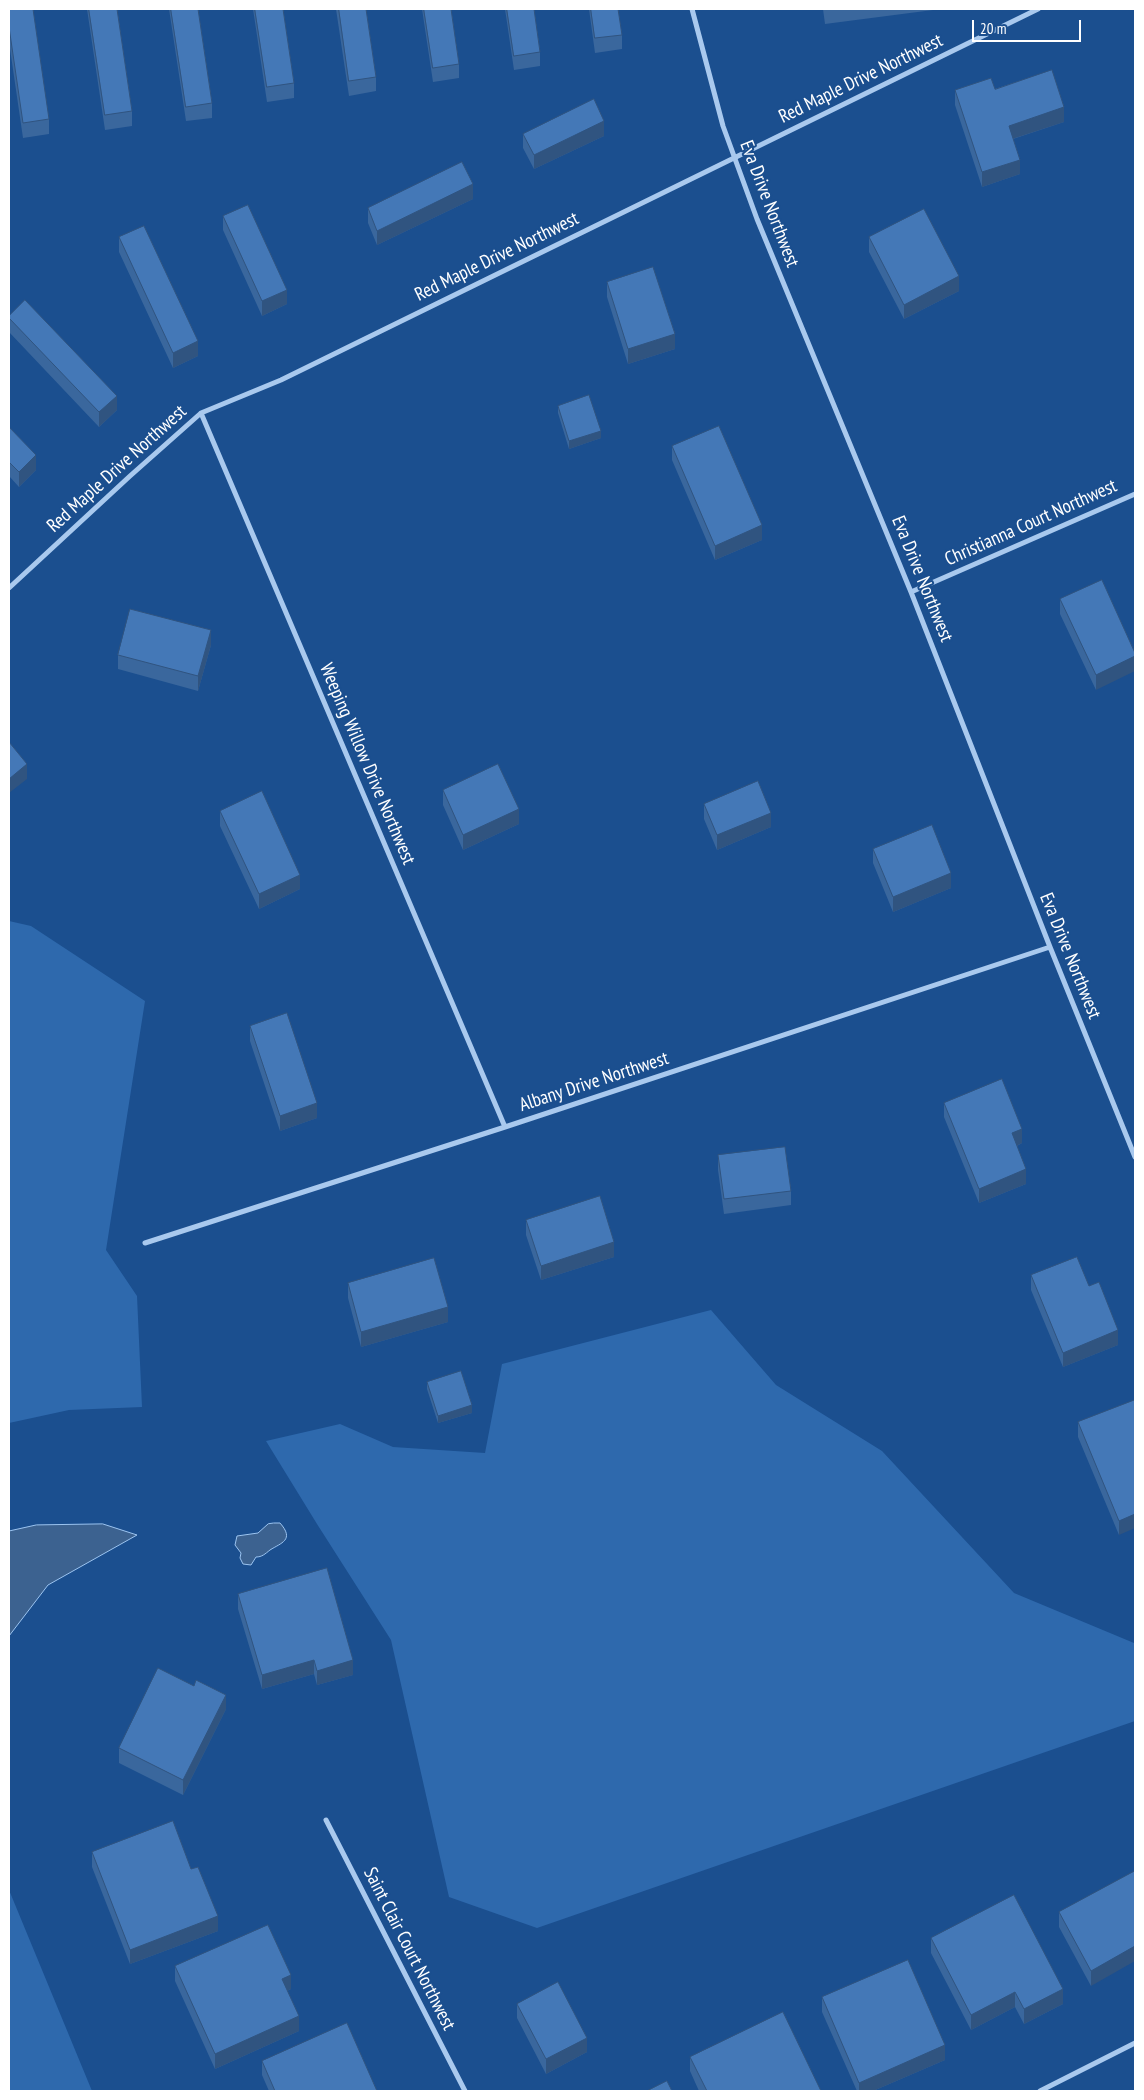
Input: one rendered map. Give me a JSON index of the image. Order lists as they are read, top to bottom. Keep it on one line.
{"streets":{"street":["Red Maple Drive Northwest","Eva Drive Northwest","Christianna Court Northwest","Weeping Willow Drive Northwest","Albany Drive Northwest","Saint Clair Court Northwest"]},"crossings":[["Red Maple Drive Northwest","Eva Drive Northwest"],["Red Maple Drive Northwest","Weeping Willow Drive Northwest"],["Eva Drive Northwest","Christianna Court Northwest"],["Eva Drive Northwest","Albany Drive Northwest"],["Weeping Willow Drive Northwest","Albany Drive Northwest"]],"scale_bar":"20 m"}
